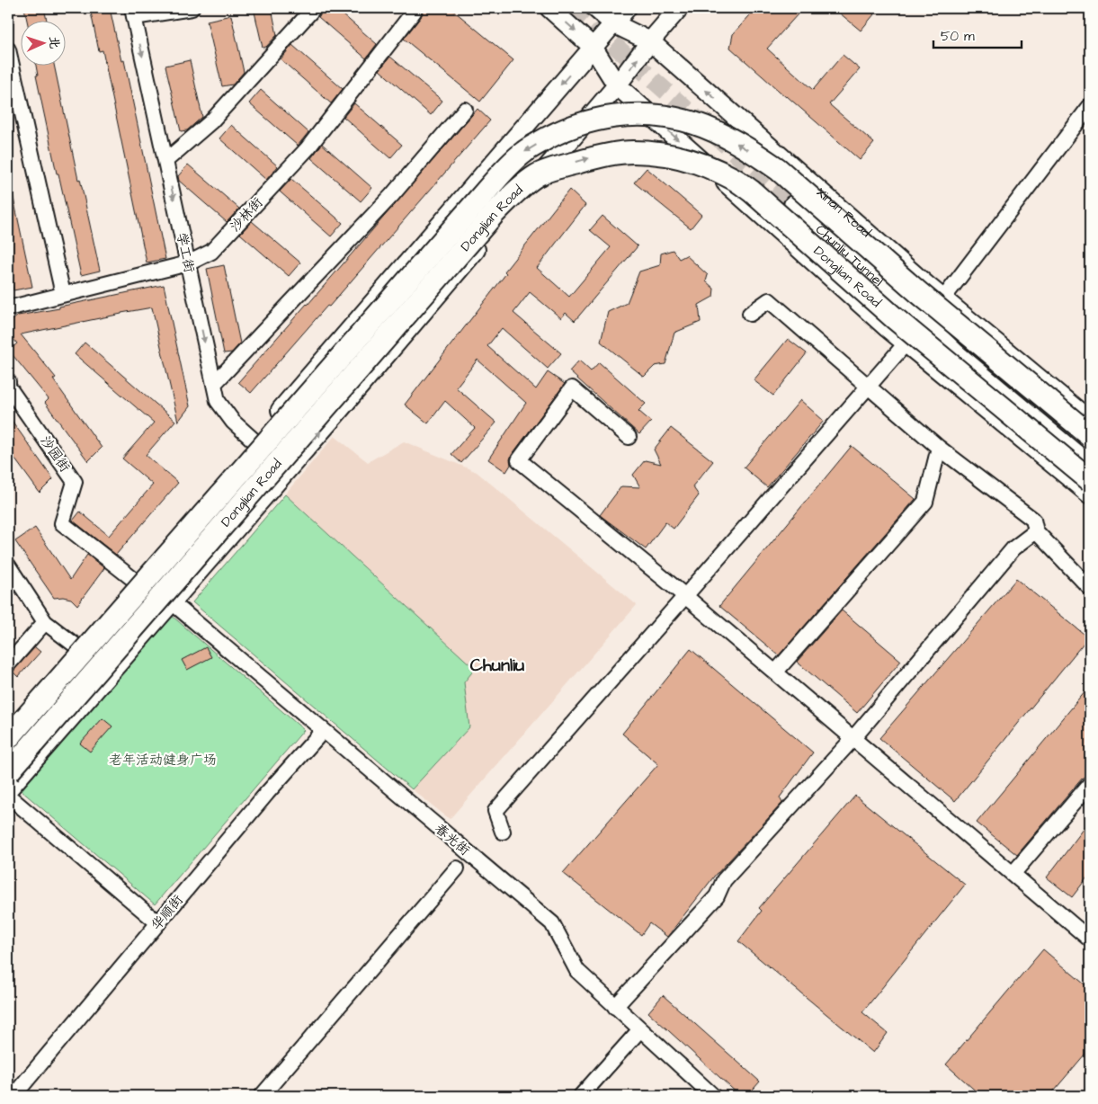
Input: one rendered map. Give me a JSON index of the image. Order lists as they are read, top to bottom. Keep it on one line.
{"streets":{"highway":["Donglian Road"],"main road":["Xinan Road","Chunliu Tunnel"],"street":["沙林街","学工街","沙园街","春光街","华顺街"]},"crossings":[["沙林街","学工街"],["春光街","华顺街"]],"districts":["Chunliu"],"parks":["老年活动健身广场"],"scale_bar":"50 m","north":"right"}
